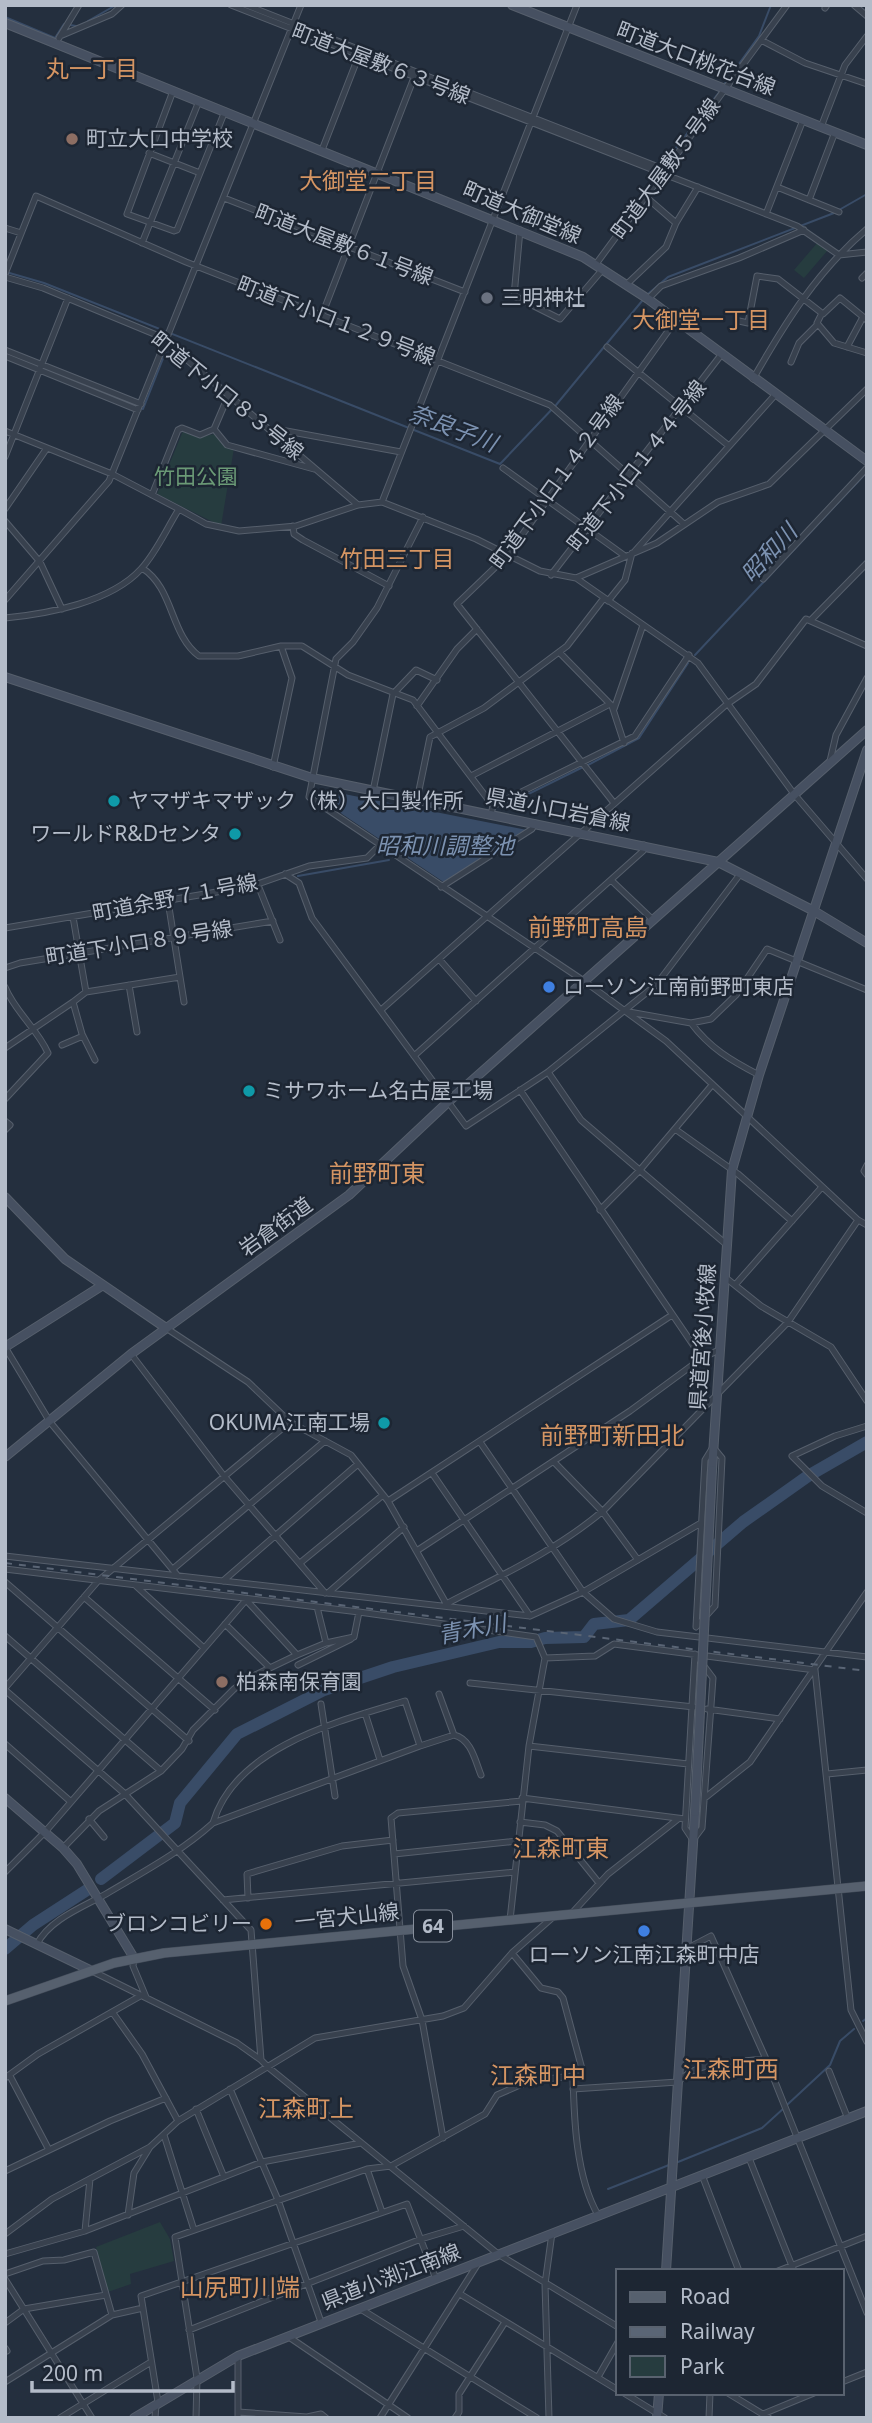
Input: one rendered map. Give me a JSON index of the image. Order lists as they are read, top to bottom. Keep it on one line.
{"streets":{"main road":["町道大口桃花台線","町道大御堂線","県道小口岩倉線","岩倉街道","県道宮後小牧線","一宮犬山線","64","県道小渕江南線"],"street":["町道大屋敷６３号線","町道大屋敷５号線","町道大屋敷６１号線","町道下小口１２９号線","町道下小口８３号線","町道下小口１４４号線","町道下小口１４２号線","町道余野７１号線","町道下小口８９号線"]},"crossings":[["町道大口桃花台線","町道大屋敷５号線"],["町道大屋敷６３号線","町道大屋敷５号線"],["町道大屋敷５号線","町道大御堂線"],["町道大御堂線","町道下小口１４４号線"],["町道大御堂線","町道下小口１４２号線"],["町道下小口１２９号線","町道下小口８３号線"],["町道下小口１２９号線","町道下小口１４４号線"],["町道下小口１２９号線","町道下小口１４２号線"],["県道小口岩倉線","岩倉街道"],["県道小口岩倉線","県道宮後小牧線"],["県道宮後小牧線","一宮犬山線"]],"districts":["丸一丁目","大御堂二丁目","大御堂一丁目","竹田三丁目","前野町高島","前野町東","前野町新田北","江森町東","江森町西","江森町中","江森町上","山尻町川端"],"water":["奈良子川","昭和川","昭和川調整池","青木川"],"parks":["竹田公園"],"places":["町立大口中学校","三明神社","ヤマザキマザック（株）大口製作所","ワールドR&Dセンタ","ローソン江南前野町東店","ミサワホーム名古屋工場","OKUMA江南工場","柏森南保育園","ブロンコビリー","ローソン江南江森町中店"],"legend":["Road","Railway","Park"],"scale_bar":"200 m"}
